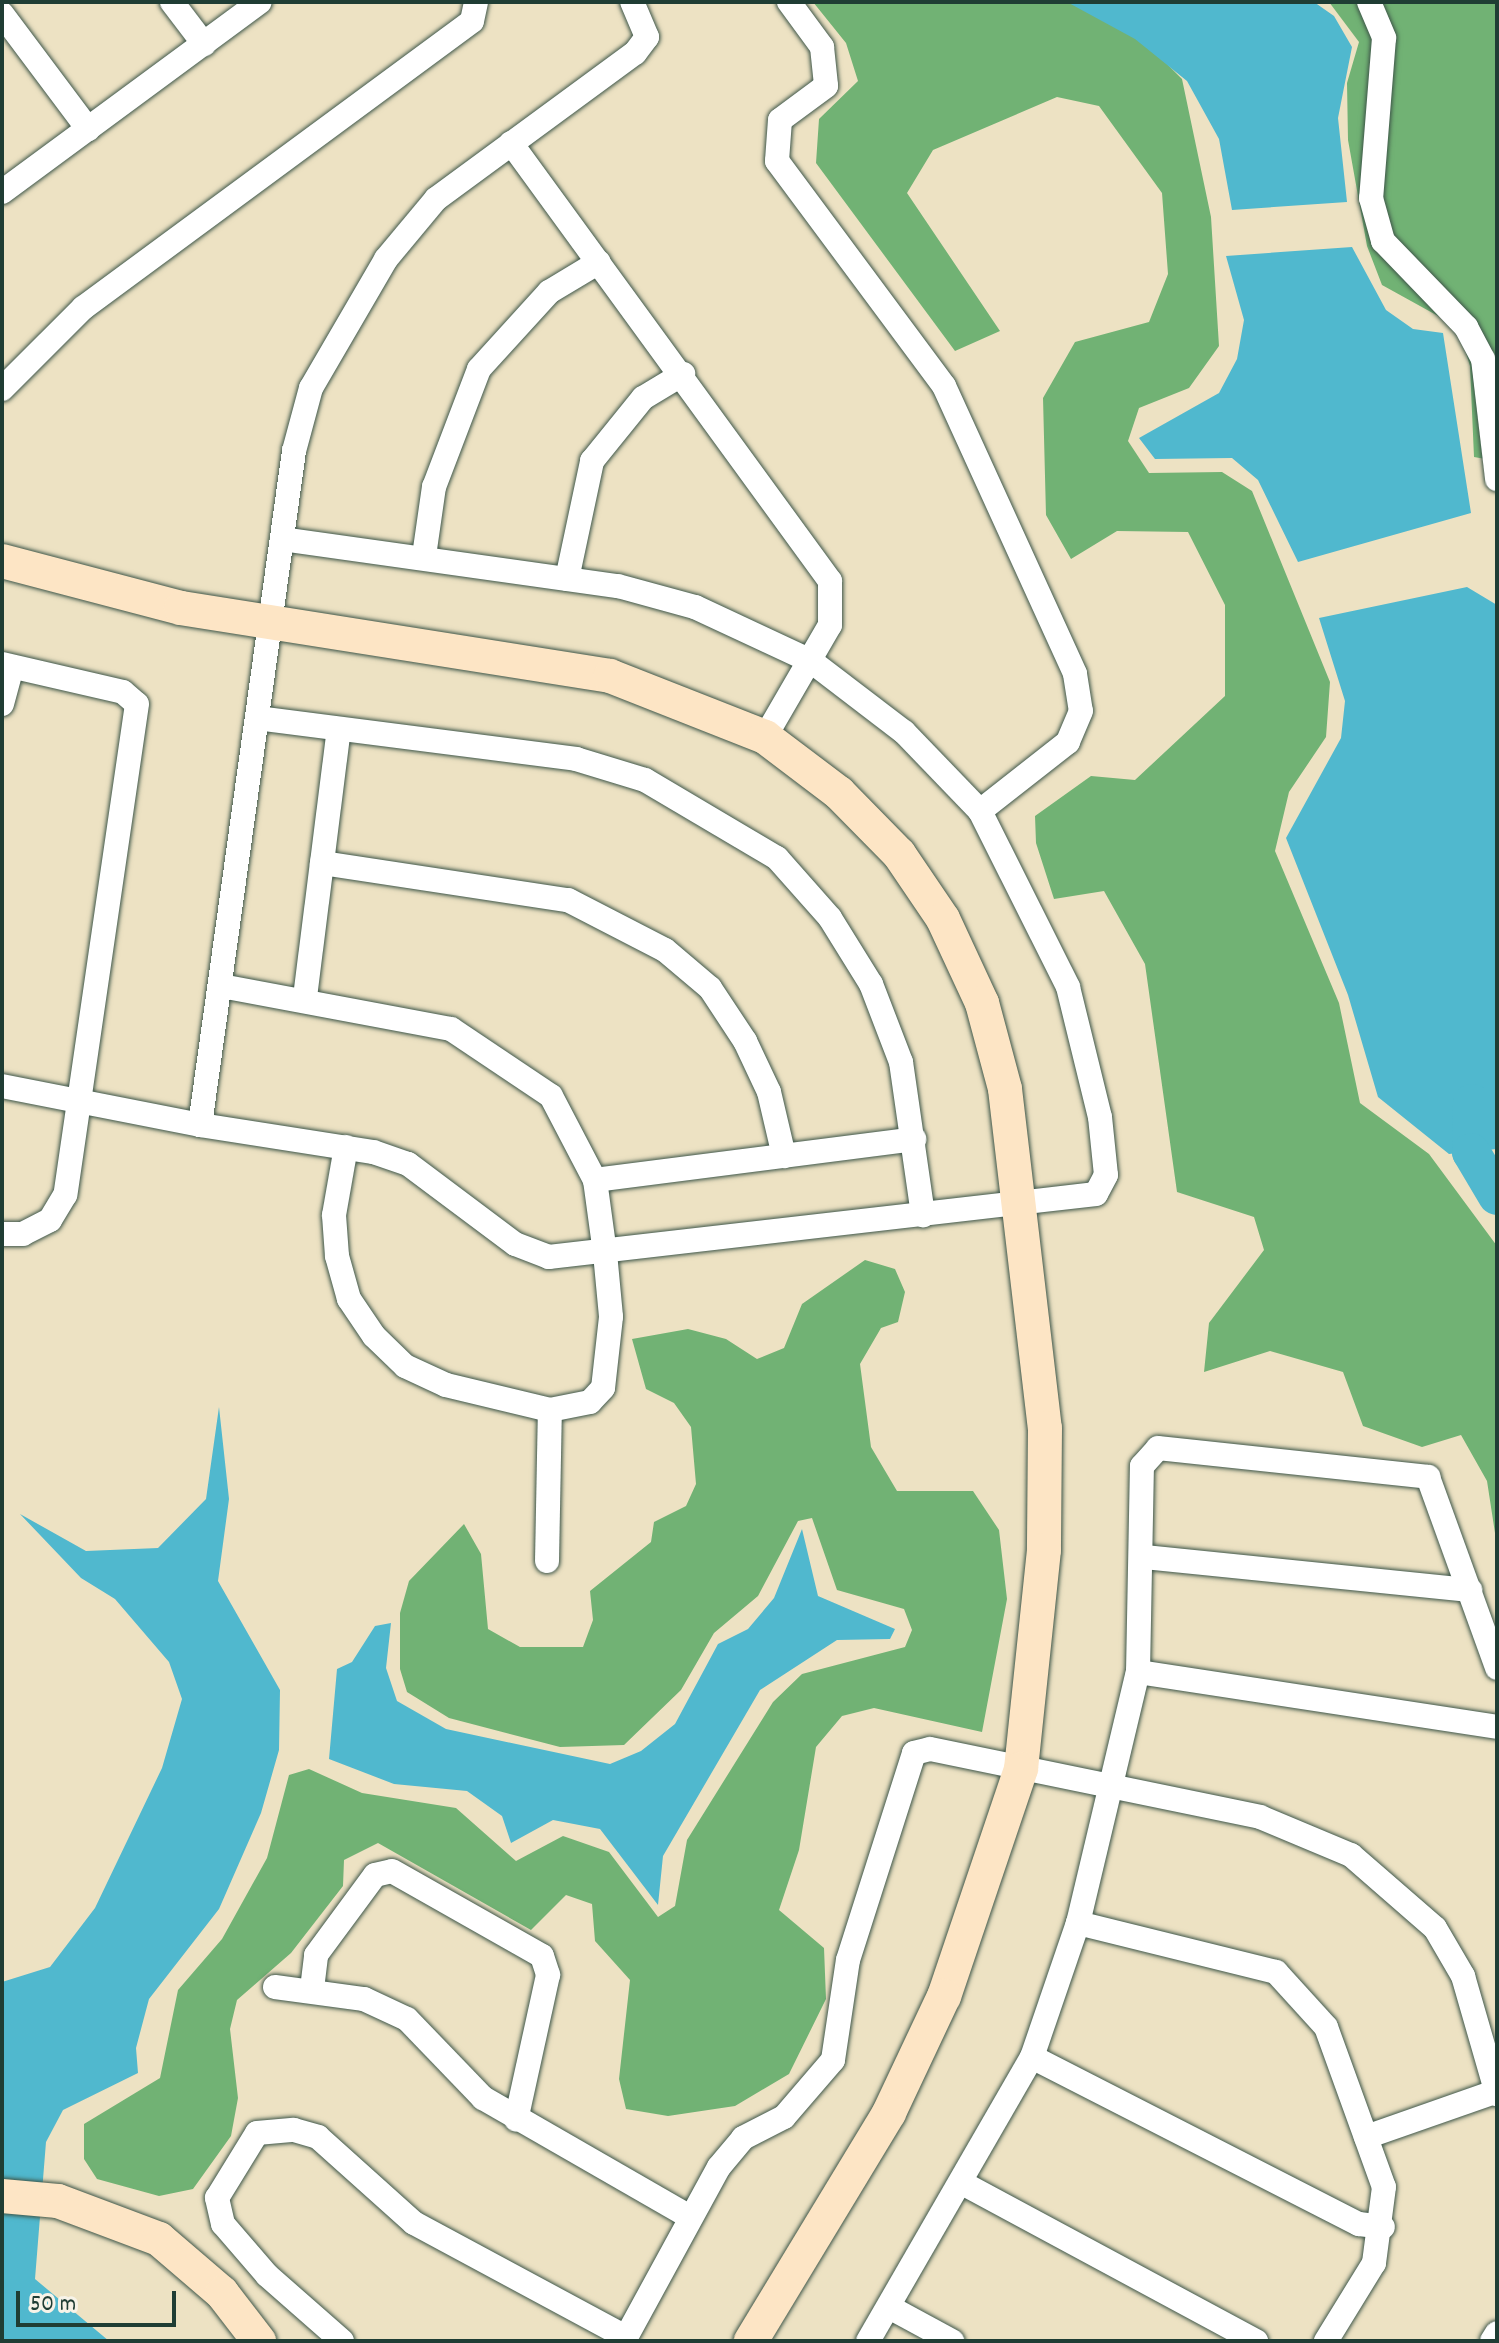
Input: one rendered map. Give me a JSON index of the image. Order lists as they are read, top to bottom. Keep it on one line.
{"scale_bar":"50 m"}
